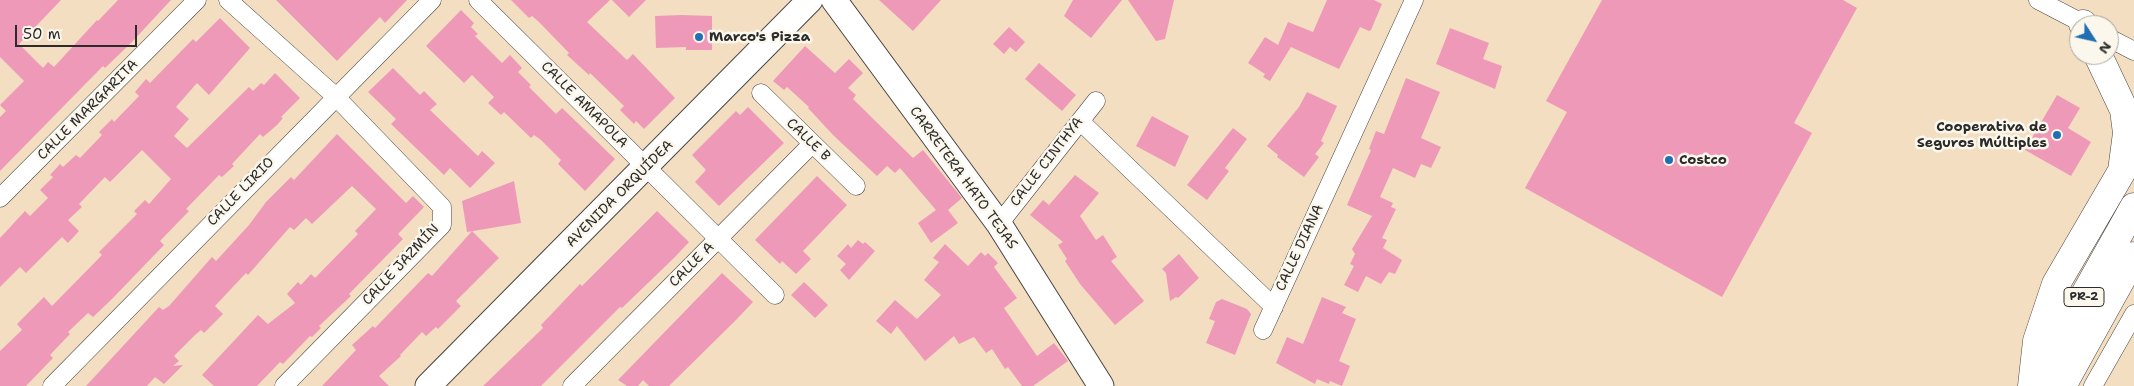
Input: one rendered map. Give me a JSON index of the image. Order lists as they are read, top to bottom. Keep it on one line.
{"streets":{"main road":["PR-2"],"street":["CALLE AMAPOLA","CALLE MARGARITA","CALLE B","CALLE CINTHYA","CARRETERA HATO TEJAS","CALLE LIRIO","AVENIDA ORQUÍDEA","CALLE DIANA","CALLE JAZMÍN","CALLE A"]},"crossings":[["CALLE AMAPOLA","AVENIDA ORQUÍDEA"],["CALLE AMAPOLA","CALLE A"],["CALLE B","CALLE A"],["CALLE CINTHYA","CARRETERA HATO TEJAS"],["CALLE CINTHYA","CALLE DIANA"],["CALLE LIRIO","CALLE JAZMÍN"]],"places":["Marco's Pizza","Cooperativa de Seguros Múltiples","Costco"],"scale_bar":"50 m","north":"bottom right"}
